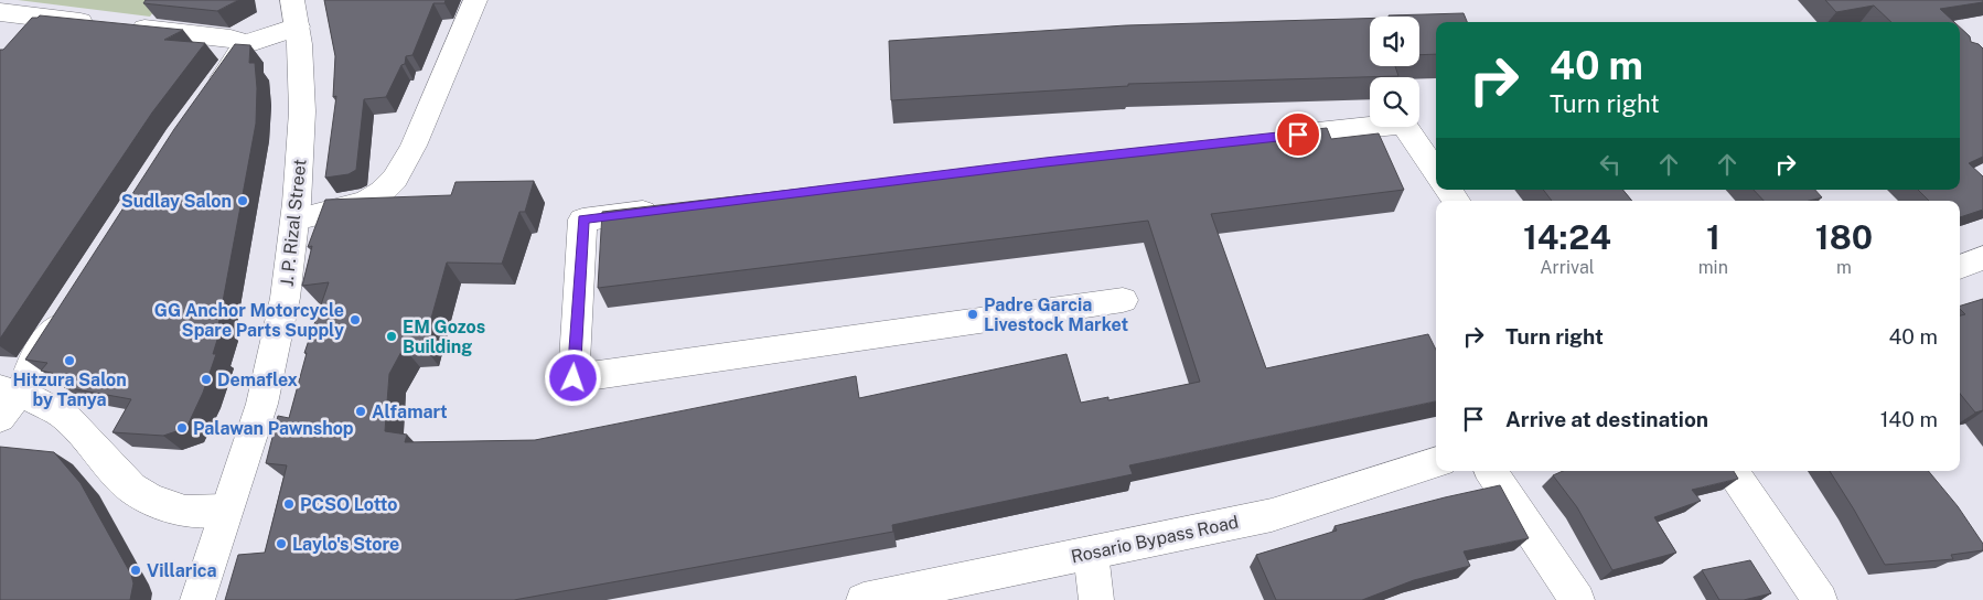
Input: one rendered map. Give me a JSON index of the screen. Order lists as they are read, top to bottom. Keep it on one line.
{"streets":{"main road":["J. P. Rizal Street","Rosario Bypass Road"]},"places":["Sudlay Salon","Padre Garcia Livestock Market","GG Anchor Motorcycle Spare Parts Supply","EM Gozos Building","Hitzura Salon by Tanya","Demaflex","Alfamart","Palawan Pawnshop","PCSO Lotto","Laylo's Store","Villarica"],"page":{"turn":["40 m","Turn right"],"eta":["14:24","Arrival","1","min","180","m"],"list":[{"name":"Turn right","value":"40 m"},{"name":"Arrive at destination","value":"140 m"}]}}
